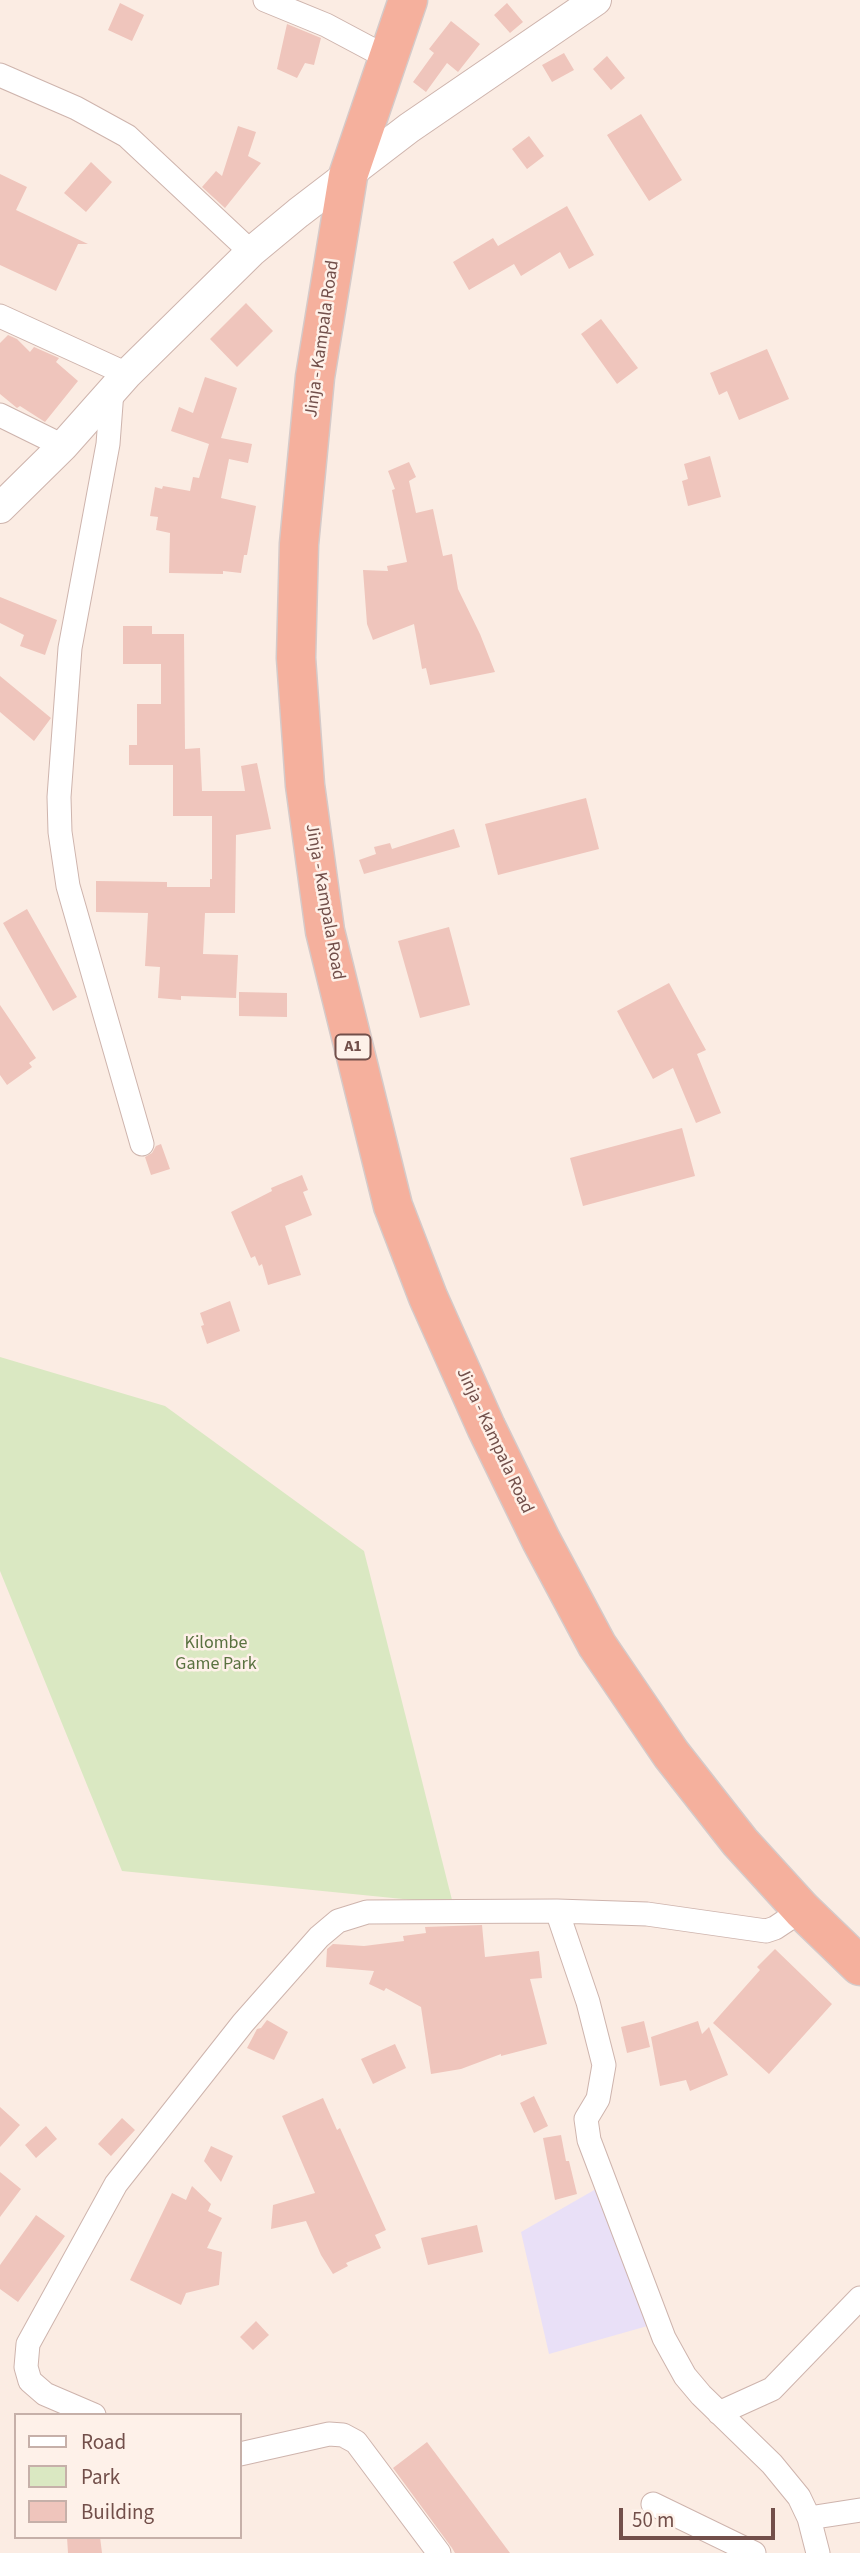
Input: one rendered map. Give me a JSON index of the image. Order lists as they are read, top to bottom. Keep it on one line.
{"streets":{"highway":["Jinja - Kampala Road","A1"]},"parks":["Kilombe Game Park"],"legend":["Road","Park","Building"],"scale_bar":"50 m"}
